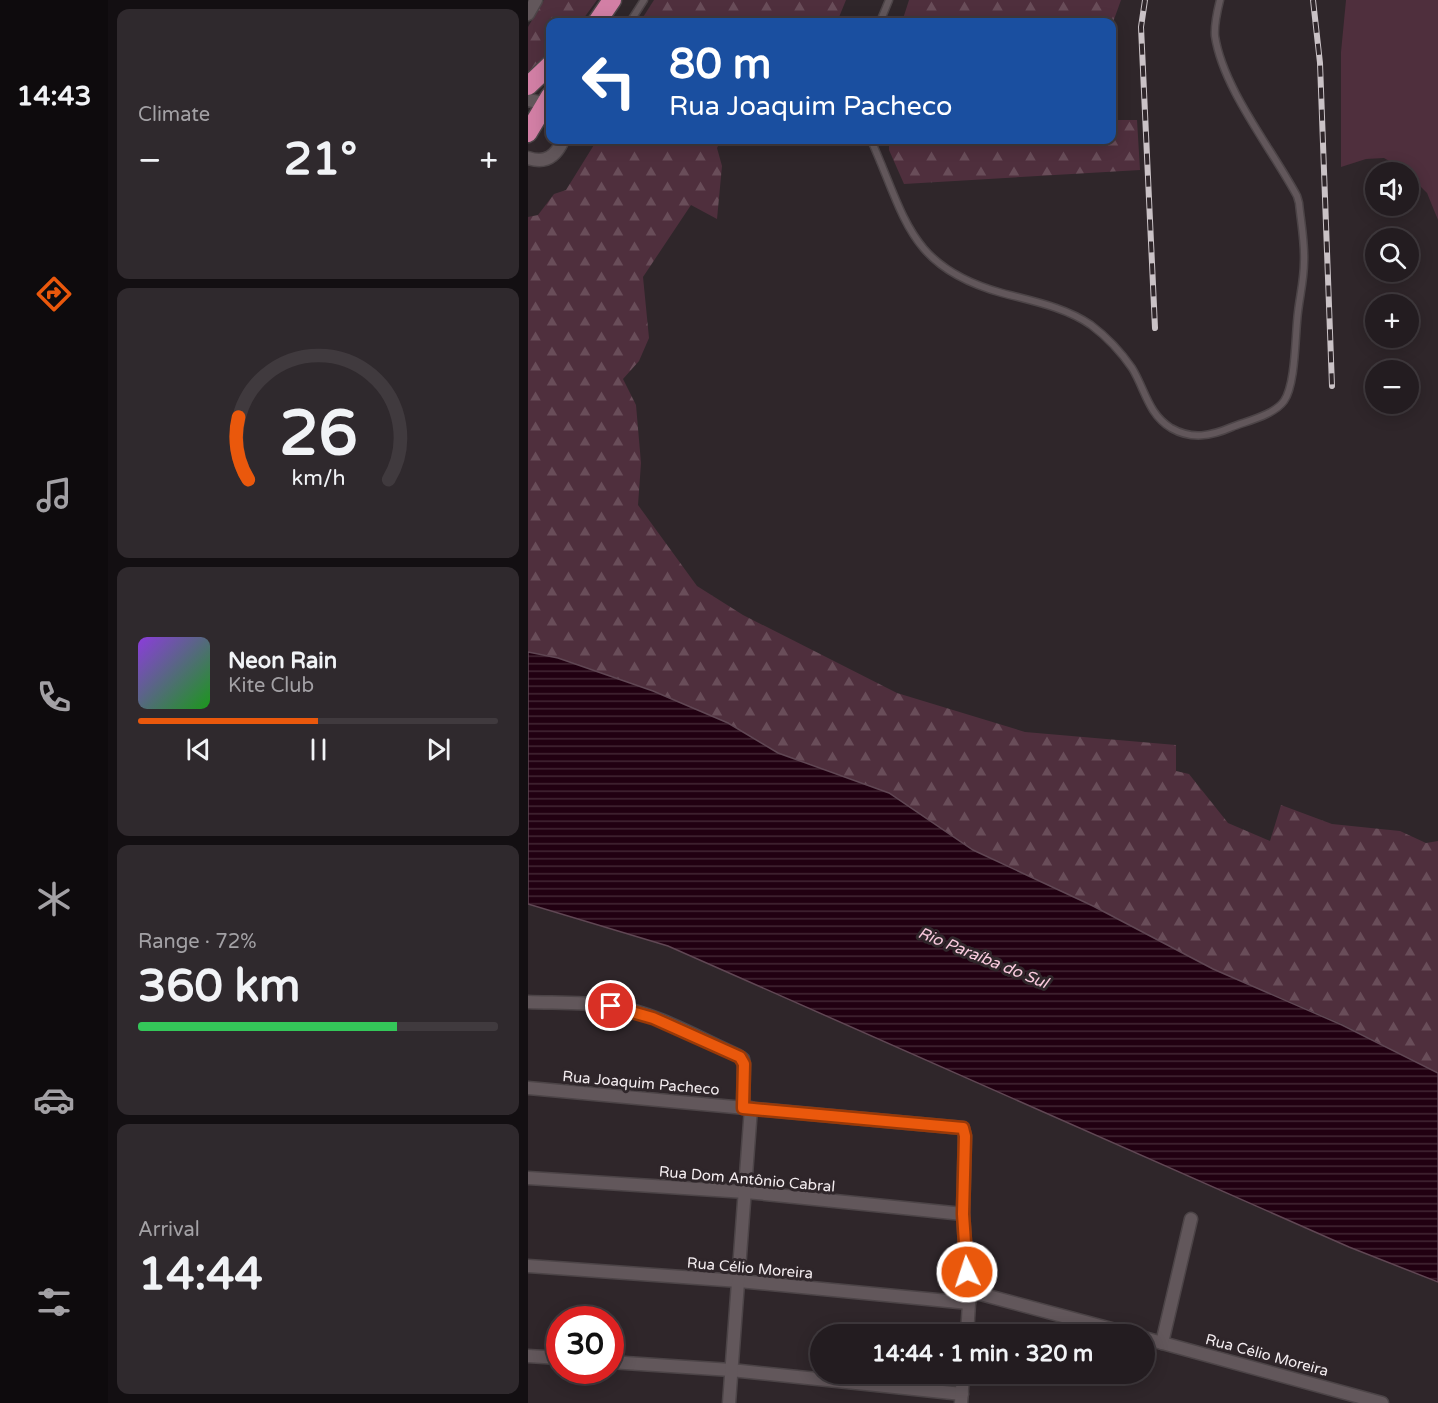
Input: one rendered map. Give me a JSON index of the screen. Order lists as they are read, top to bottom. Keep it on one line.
{"streets":{"street":["Rua Joaquim Pacheco","Rua Dom Antônio Cabral","Rua Célio Moreira"]},"crossings":[["Rua Joaquim Pacheco","Rua Dom Antônio Cabral"]],"water":["Rio Paraíba do Sul"],"page":{"tabs":"14:43","tile":["Climate",["Range · 72%","360 km"],["Arrival","14:44"]],"turn":["80 m","Rua Joaquim Pacheco"],"heat":["−","21°","+"],"map_buttons":["+","−"],"song":["Neon Rain","Kite Club"],"limit":"30","trip":"14:44 · 1 min · 320 m","gauge":["26","km/h"]}}
